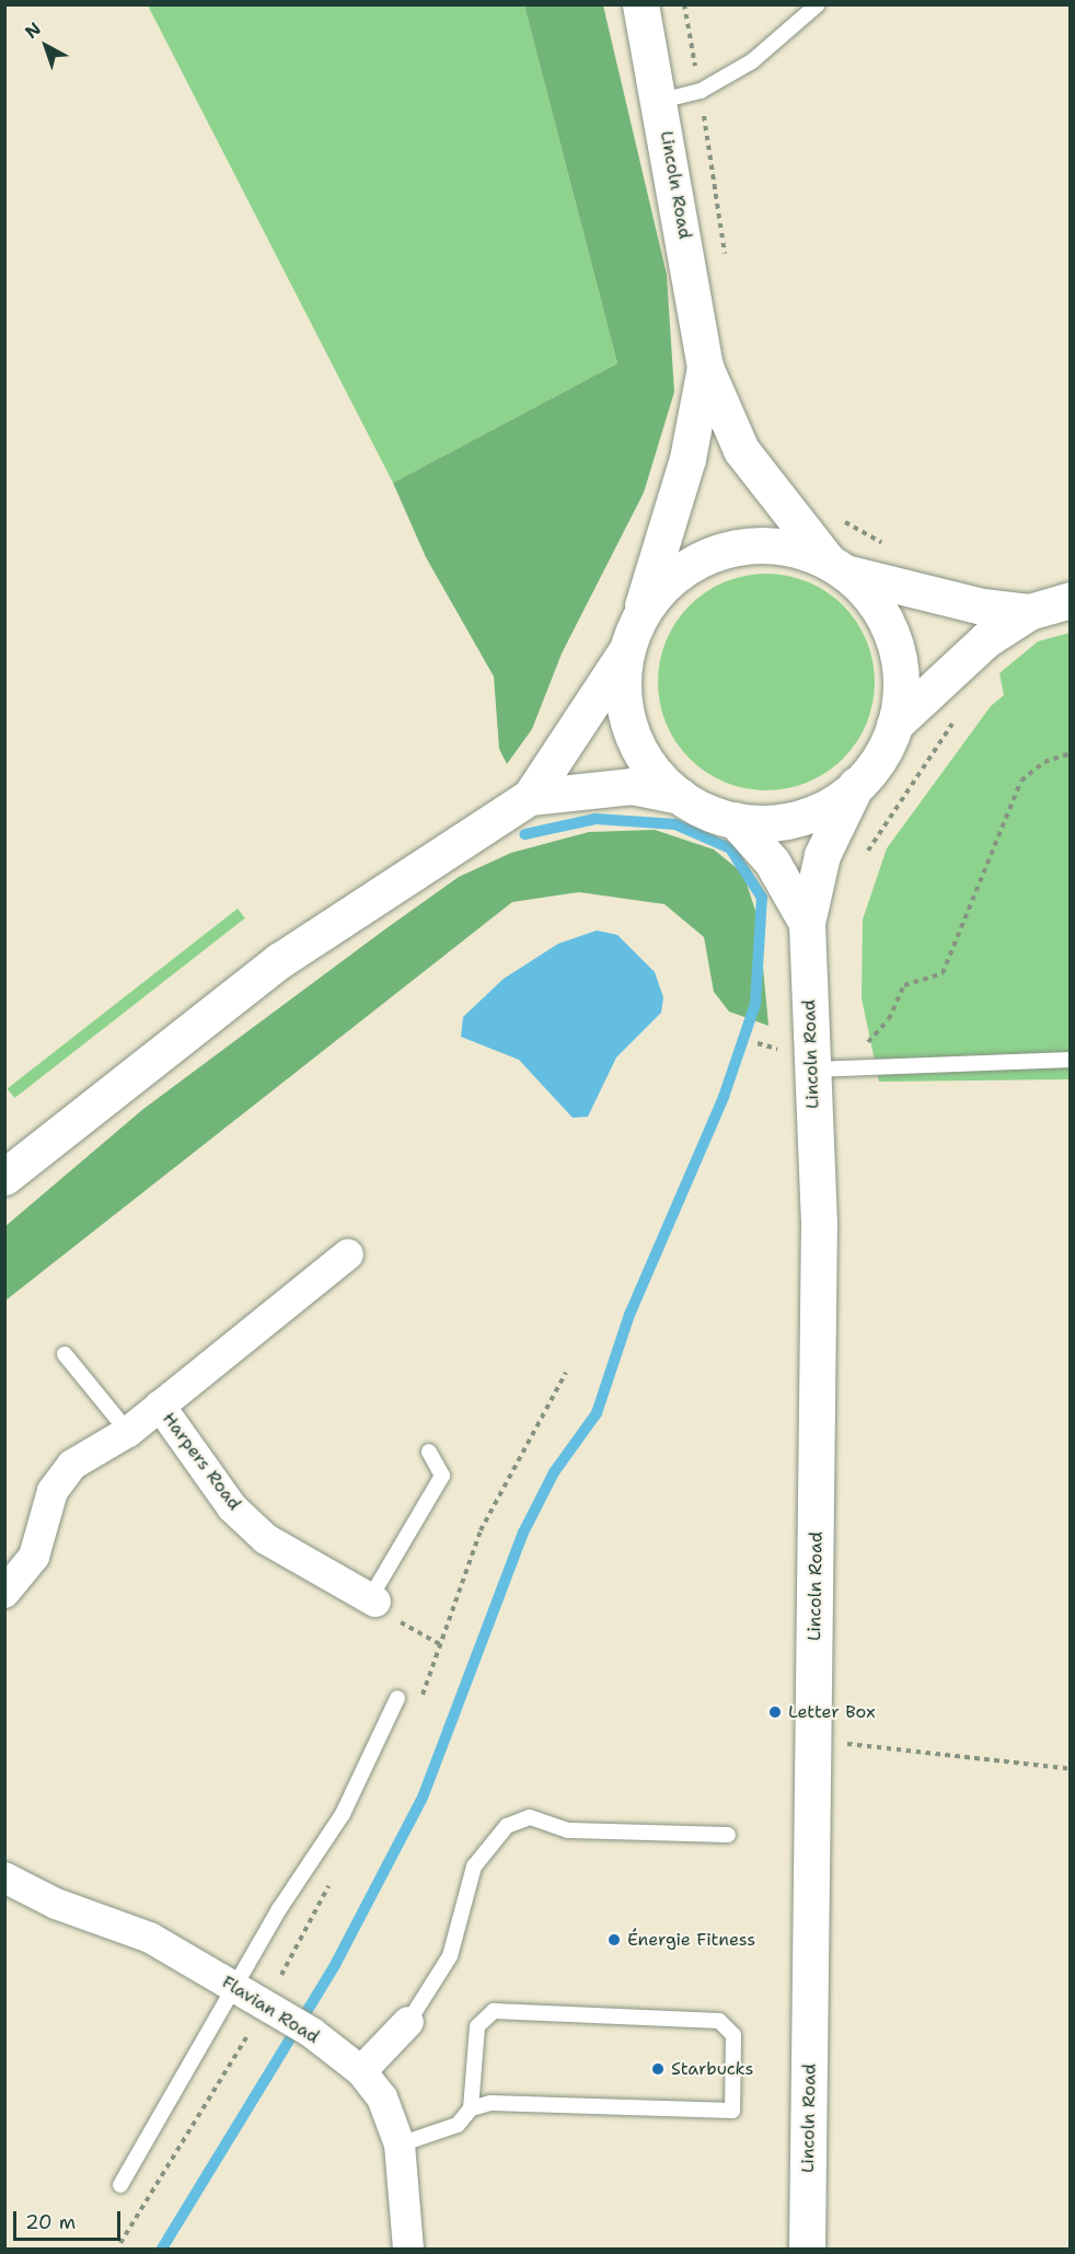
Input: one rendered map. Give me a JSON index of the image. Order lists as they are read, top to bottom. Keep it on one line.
{"streets":{"main road":["Lincoln Road"],"street":["Harpers Road","Flavian Road"]},"places":["Letter Box","Énergie Fitness","Starbucks"],"scale_bar":"20 m","north":"top left"}
